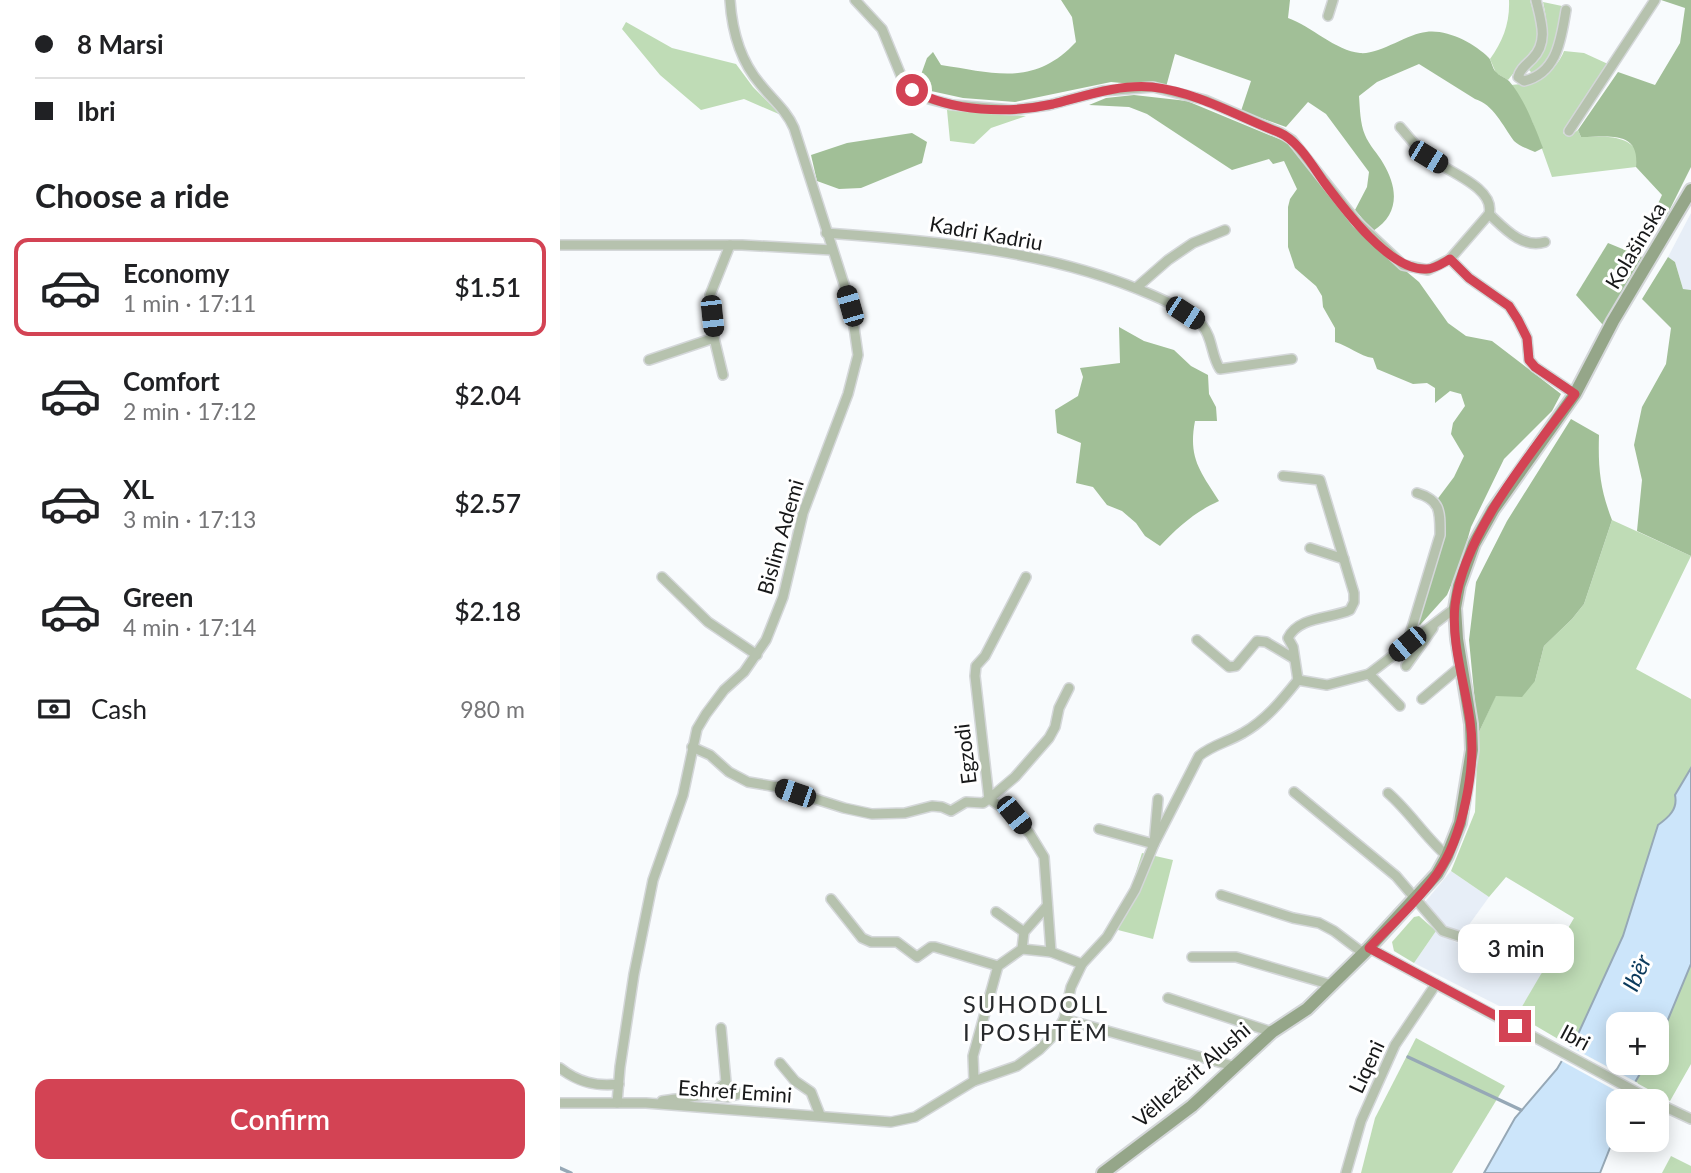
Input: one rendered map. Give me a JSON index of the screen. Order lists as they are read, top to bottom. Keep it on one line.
{"streets":{"main road":["Kolašinska","Vëllezërit Alushi"],"street":["Kadri Kadriu","Bislim Ademi","Egzodi","Ibri","Liqeni","Eshref Emini"]},"crossings":[["Kadri Kadriu","Bislim Ademi"],["Kolašinska","Vëllezërit Alushi"],["Bislim Ademi","Eshref Emini"],["Ibri","Liqeni"],["Ibri","Vëllezërit Alushi"]],"districts":["SUHODOLL I POSHTËM"],"water":["Ibër"],"page":{"banner":["8 Marsi","Ibri"],"heading":"Choose a ride","list":[{"name":"Economy","note":"1 min · 17:11","value":"$1.51"},{"name":"Comfort","note":"2 min · 17:12","value":"$2.04"},{"name":"XL","note":"3 min · 17:13","value":"$2.57"},{"name":"Green","note":"4 min · 17:14","value":"$2.18"}],"pay":["Cash","980 m"],"bubble":"3 min","map_buttons":["+","−"],"buttons":"Confirm"}}
